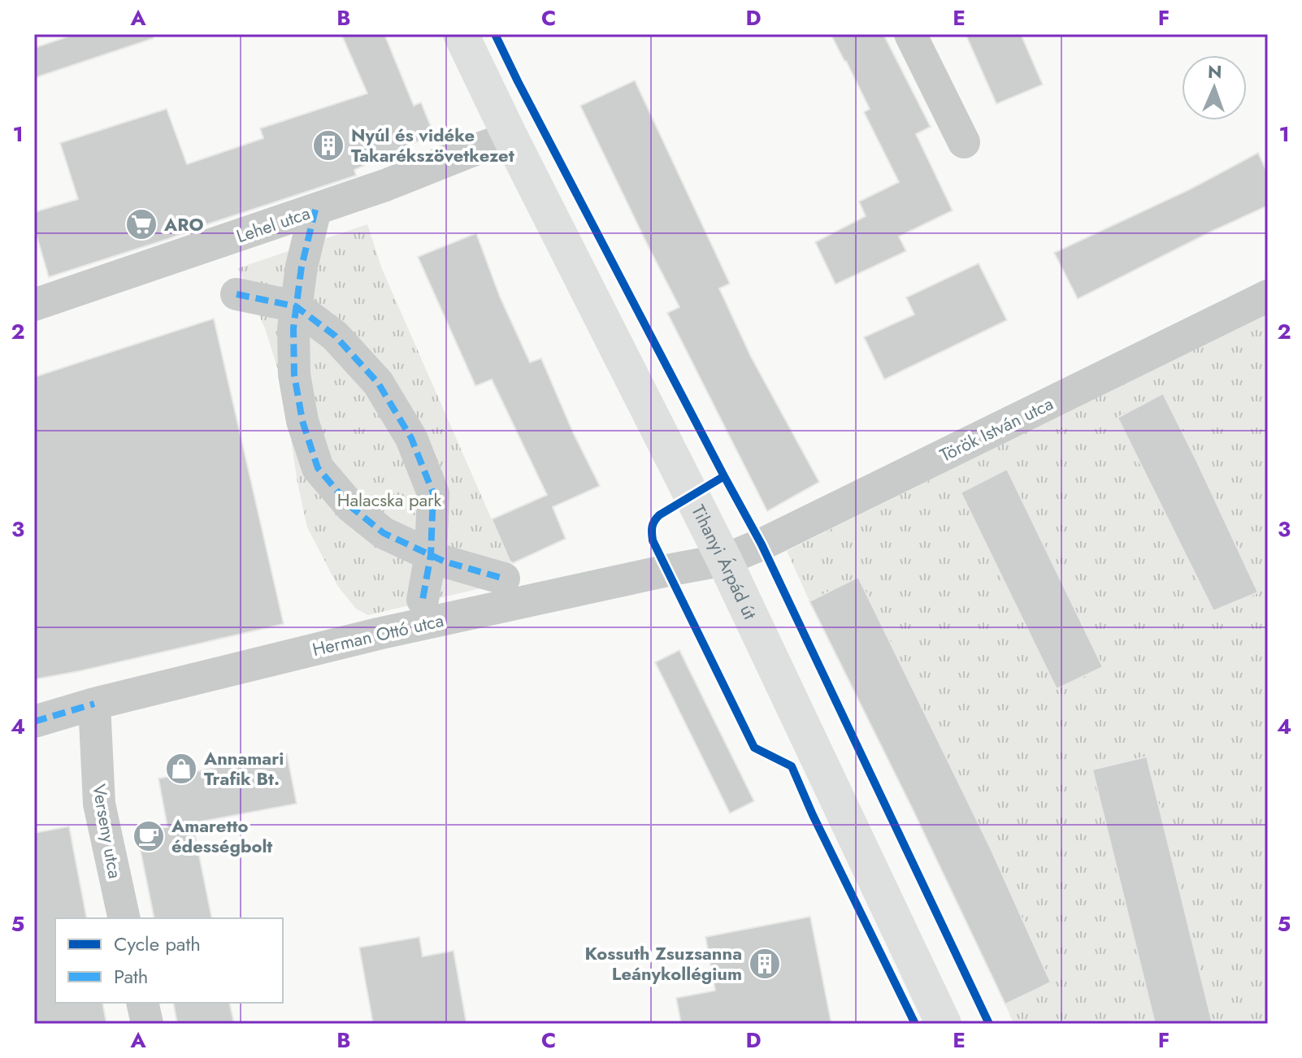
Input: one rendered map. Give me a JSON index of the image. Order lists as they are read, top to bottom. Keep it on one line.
{"streets":{"street":["Lehel utca","Török István utca","Tihanyi Árpád út","Herman Ottó utca","Verseny utca"]},"crossings":[["Lehel utca","Tihanyi Árpád út"],["Török István utca","Tihanyi Árpád út"],["Török István utca","Herman Ottó utca"],["Tihanyi Árpád út","Herman Ottó utca"],["Herman Ottó utca","Verseny utca"]],"parks":["Halacska park"],"places":{"building":["Nyúl és vidéke Takarékszövetkezet","Kossuth Zsuzsanna Leánykollégium"],"supermarket":["ARO"],"shop":["Annamari Trafik Bt."],"cafe":["Amaretto édességbolt"]},"legend":["Cycle path","Path"],"north":"top","grid":{"columns":["A","B","C","D","E","F"],"rows":["1","2","3","4","5"]}}
